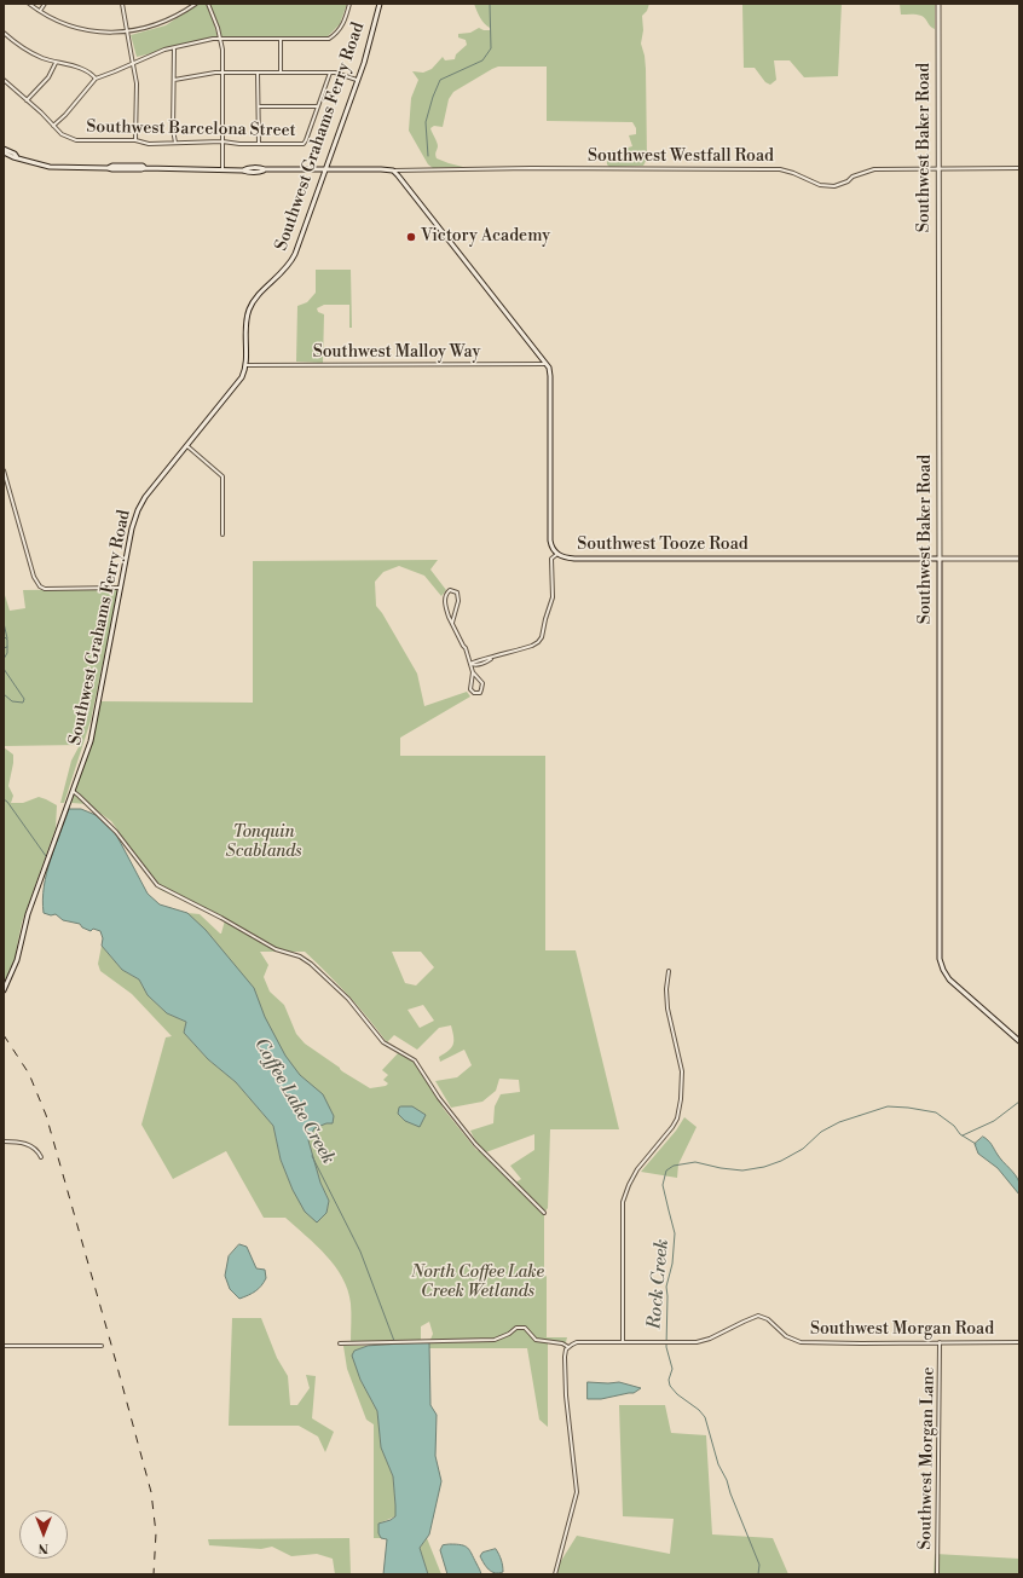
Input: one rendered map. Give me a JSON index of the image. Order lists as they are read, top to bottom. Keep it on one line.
{"streets":{"main road":["Southwest Grahams Ferry Road","Southwest Baker Road","Southwest Tooze Road"],"street":["Southwest Barcelona Street","Southwest Westfall Road","Southwest Malloy Way","Southwest Morgan Road","Southwest Morgan Lane"]},"crossings":[["Southwest Grahams Ferry Road","Southwest Malloy Way"],["Southwest Baker Road","Southwest Westfall Road"],["Southwest Baker Road","Southwest Tooze Road"],["Southwest Westfall Road","Southwest Tooze Road"],["Southwest Malloy Way","Southwest Tooze Road"],["Southwest Morgan Road","Southwest Morgan Lane"]],"water":["Coffee Lake Creek","Rock Creek"],"parks":["Tonquin Scablands","North Coffee Lake Creek Wetlands"],"places":["Victory Academy"],"north":"bottom"}
